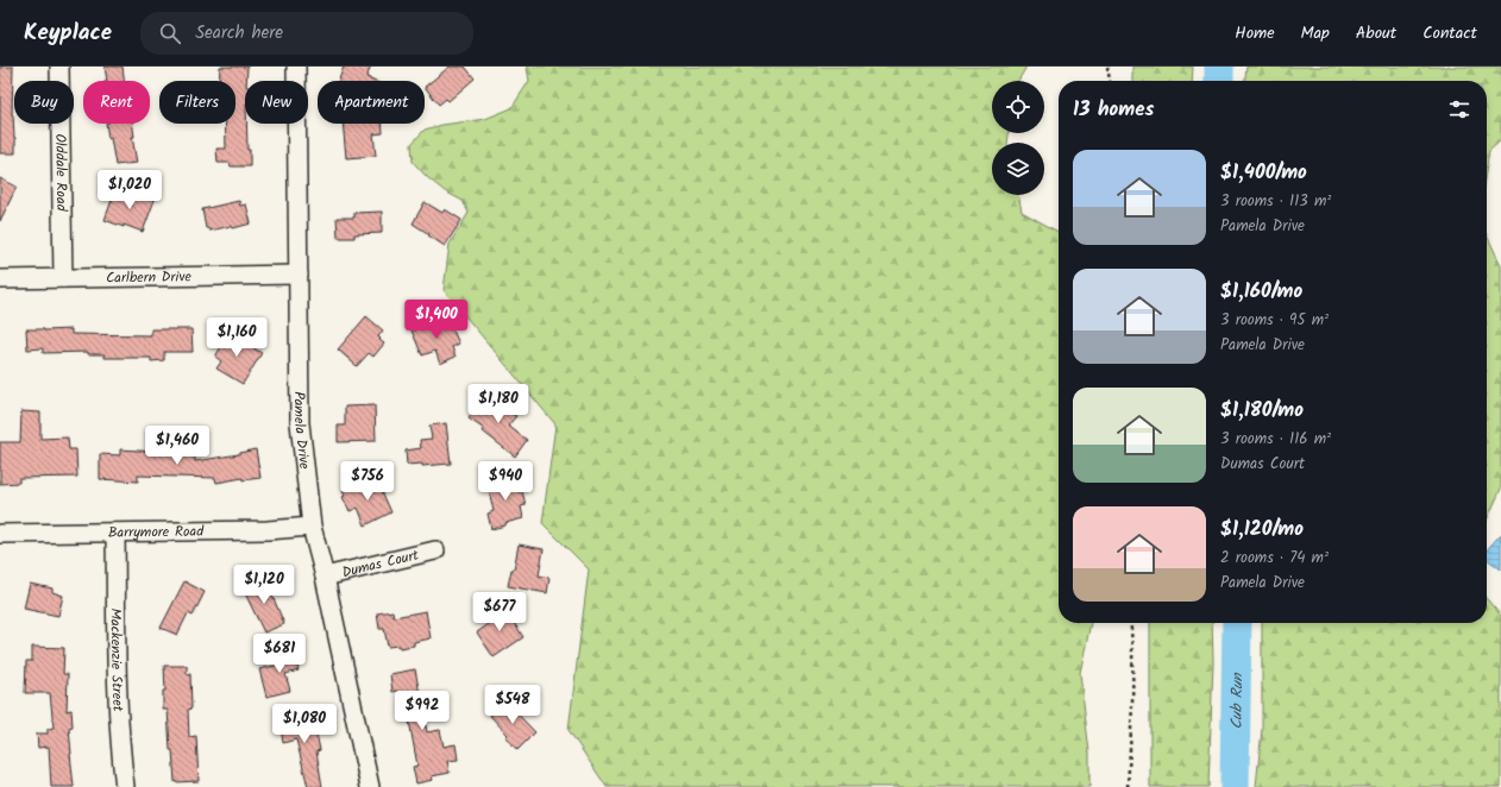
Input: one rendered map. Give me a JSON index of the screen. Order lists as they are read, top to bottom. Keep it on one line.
{"streets":{"street":["Olddale Road","Carlbern Drive","Pamela Drive","Barrymore Road","Dumas Court","Mackenzie Street"]},"crossings":[["Olddale Road","Carlbern Drive"],["Carlbern Drive","Pamela Drive"],["Pamela Drive","Barrymore Road"],["Pamela Drive","Dumas Court"],["Barrymore Road","Mackenzie Street"]],"water":["Cub Run"],"page":{"header":"Keyplace","search":"Search here","nav":["Home","Map","About","Contact"],"chip":["Buy","Rent","Filters","New","Apartment"],"heading":"13 homes","list":[{"name":"$1,400/mo","note":"3 rooms · 113 m² · Pamela Drive"},{"name":"$1,160/mo","note":"3 rooms · 95 m² · Pamela Drive"},{"name":"$1,180/mo","note":"3 rooms · 116 m² · Dumas Court"},{"name":"$1,120/mo","note":"2 rooms · 74 m² · Pamela Drive"}],"price":["$1,020","$1,400","$1,160","$1,180","$1,460","$756","$940","$1,120","$677","$681","$548","$992","$1,080"]}}
